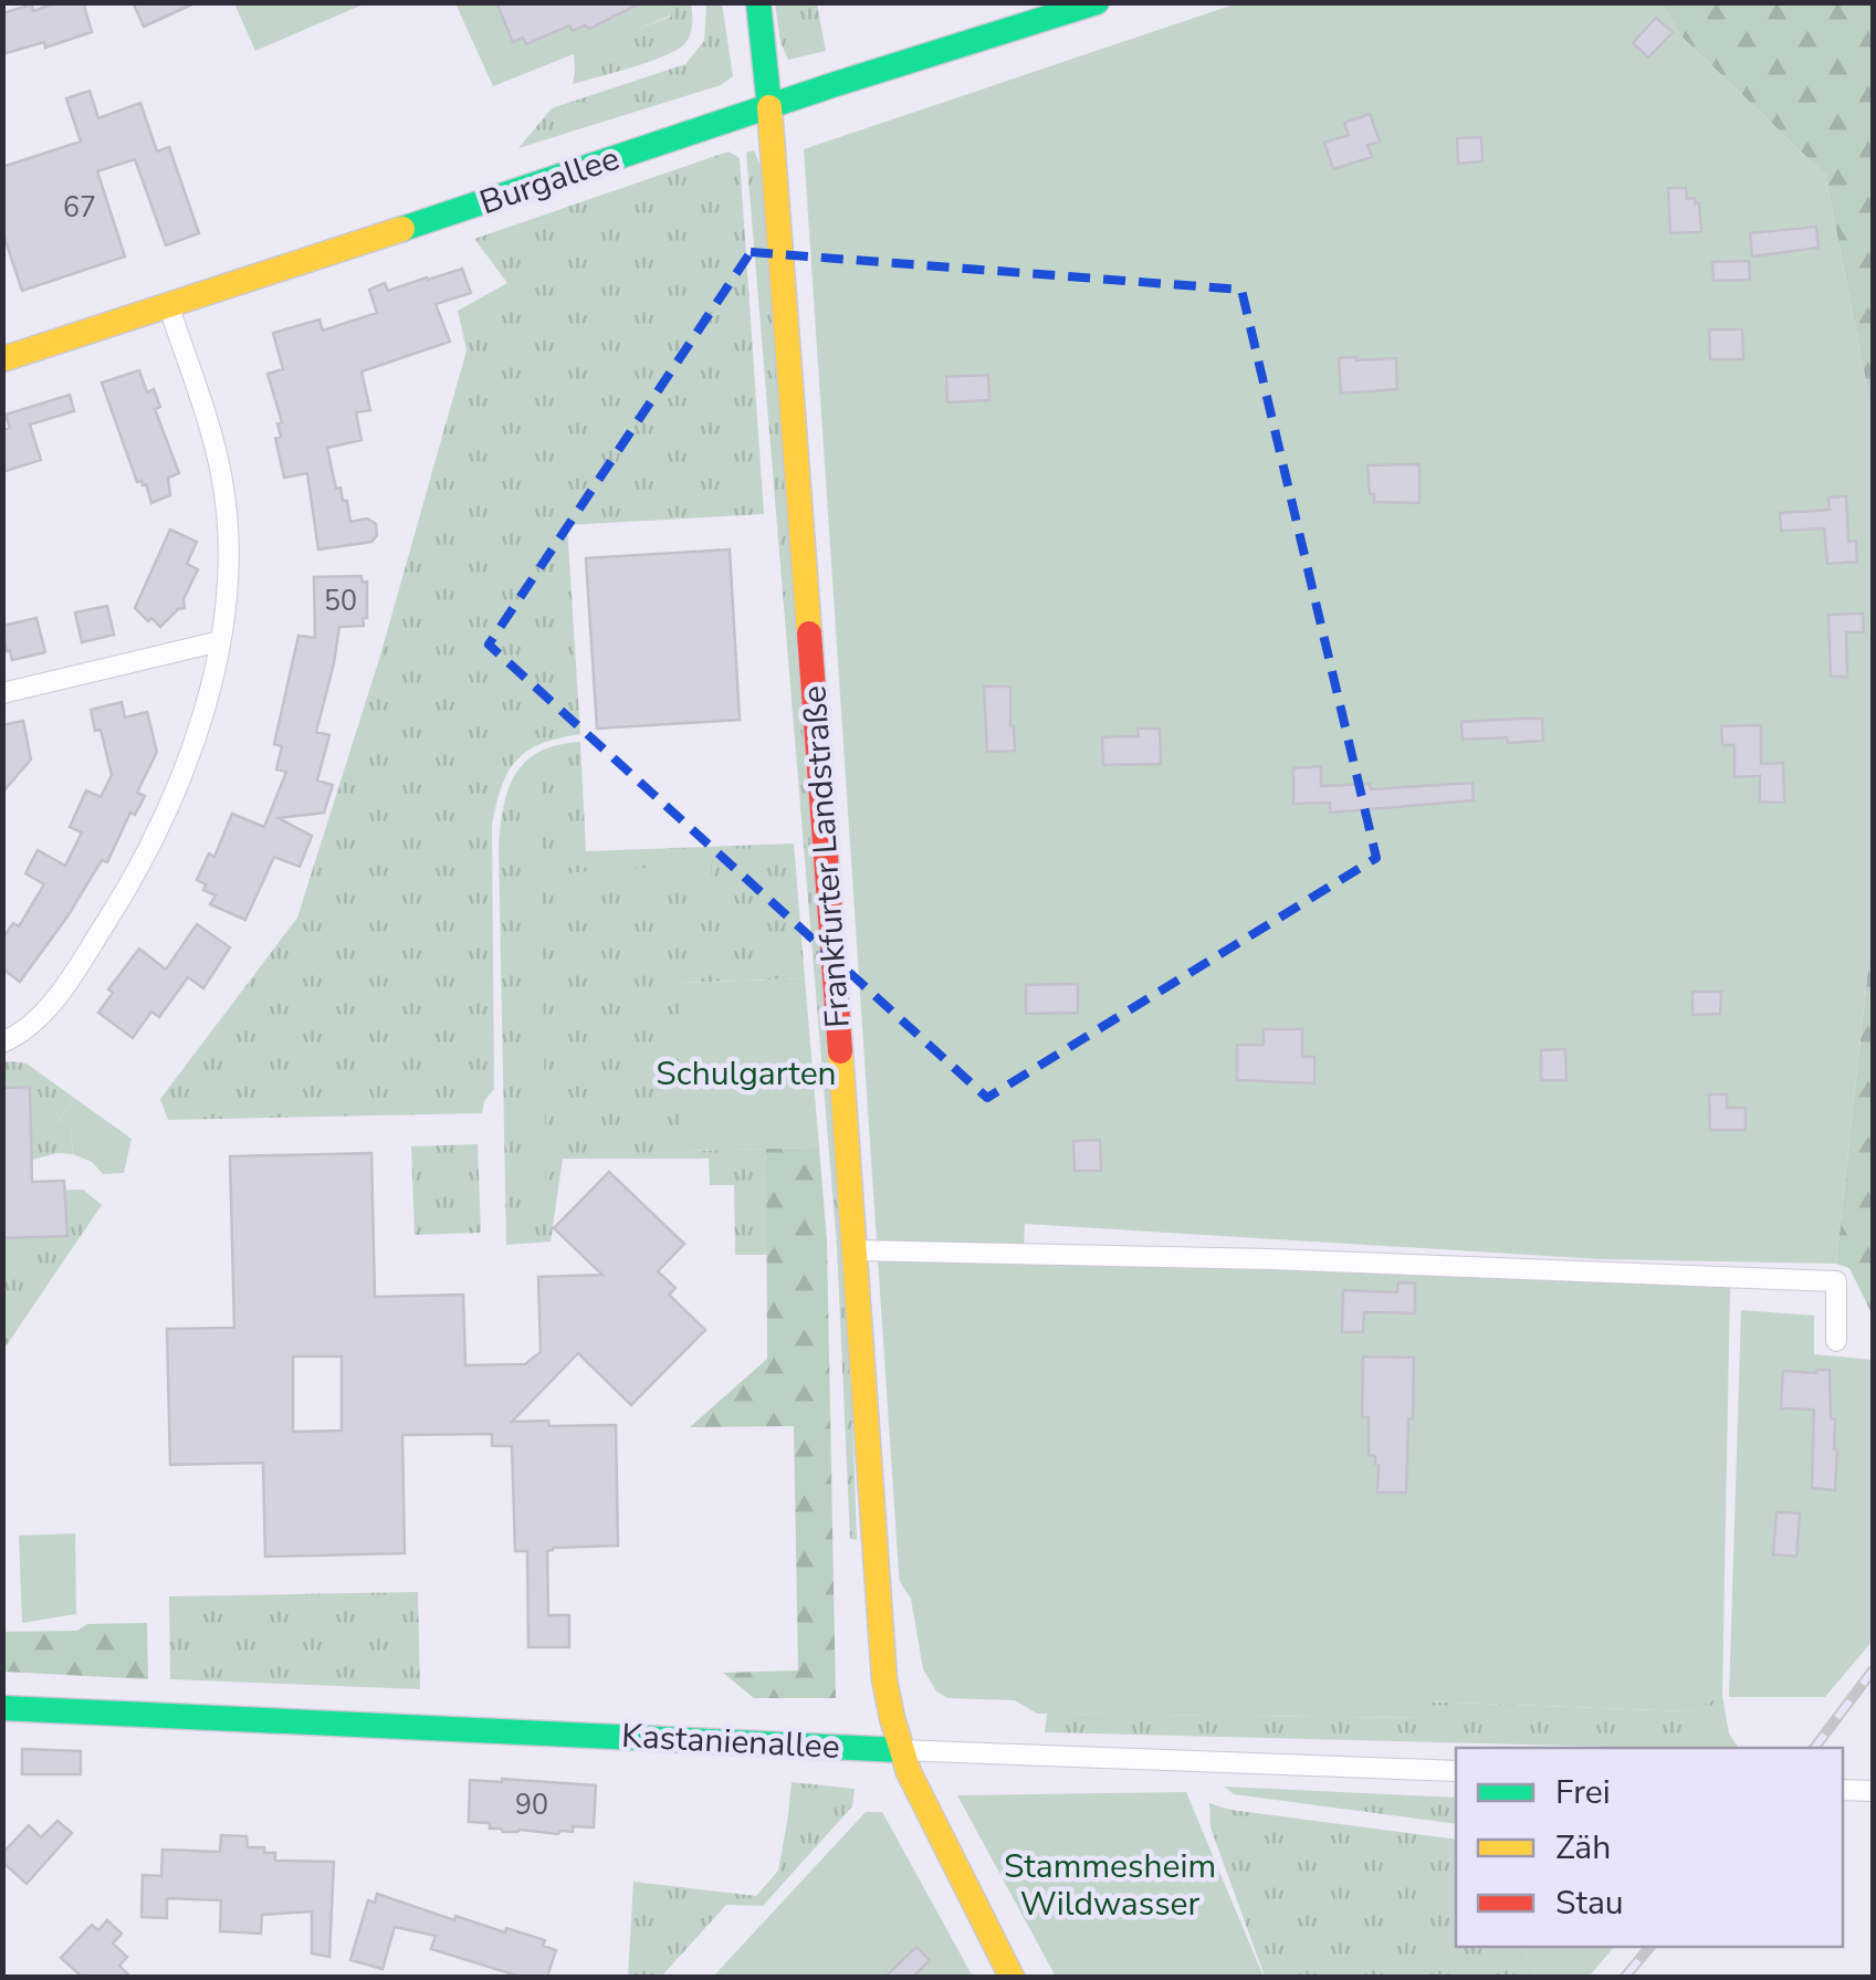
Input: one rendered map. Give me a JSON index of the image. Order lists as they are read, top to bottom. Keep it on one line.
{"streets":{"main road":["Burgallee","Frankfurter Landstraße","Kastanienallee"]},"crossings":[["Burgallee","Frankfurter Landstraße"],["Frankfurter Landstraße","Kastanienallee"]],"parks":["Schulgarten","Stammesheim Wildwasser"],"house_numbers":["67","50","90"],"legend":["Frei","Zäh","Stau"]}
